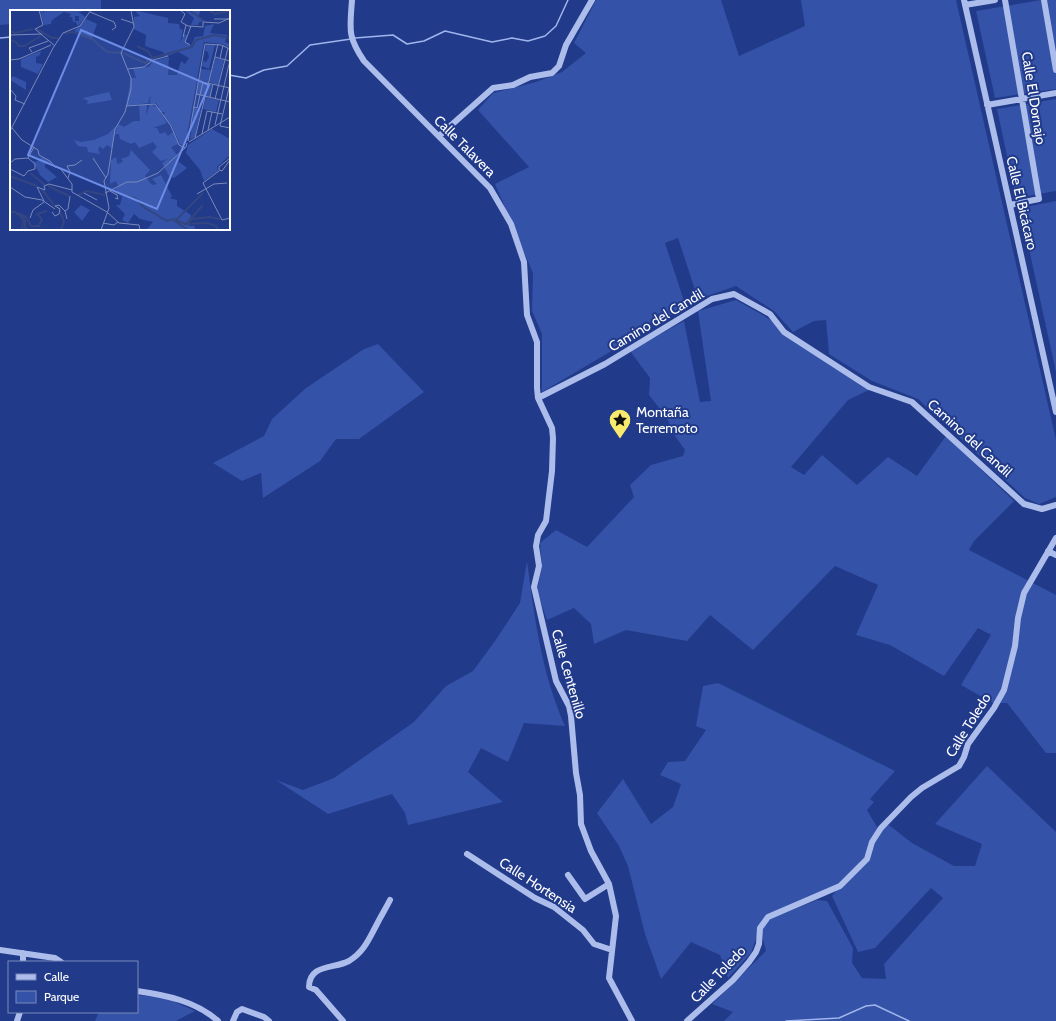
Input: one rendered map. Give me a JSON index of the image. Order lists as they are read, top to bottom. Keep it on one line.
{"streets":{"street":["Calle El Dornajo","Calle Talavera","Calle El Bicácaro","Camino del Candil","Calle Centenillo","Calle Toledo","Calle Hortensia"]},"crossings":[["Calle El Dornajo","Calle El Bicácaro"],["Calle Talavera","Camino del Candil"],["Calle Talavera","Calle Centenillo"],["Camino del Candil","Calle Centenillo"],["Calle Centenillo","Calle Hortensia"]],"places":{"place":["Montaña Terremoto"]},"legend":["Calle","Parque"]}
